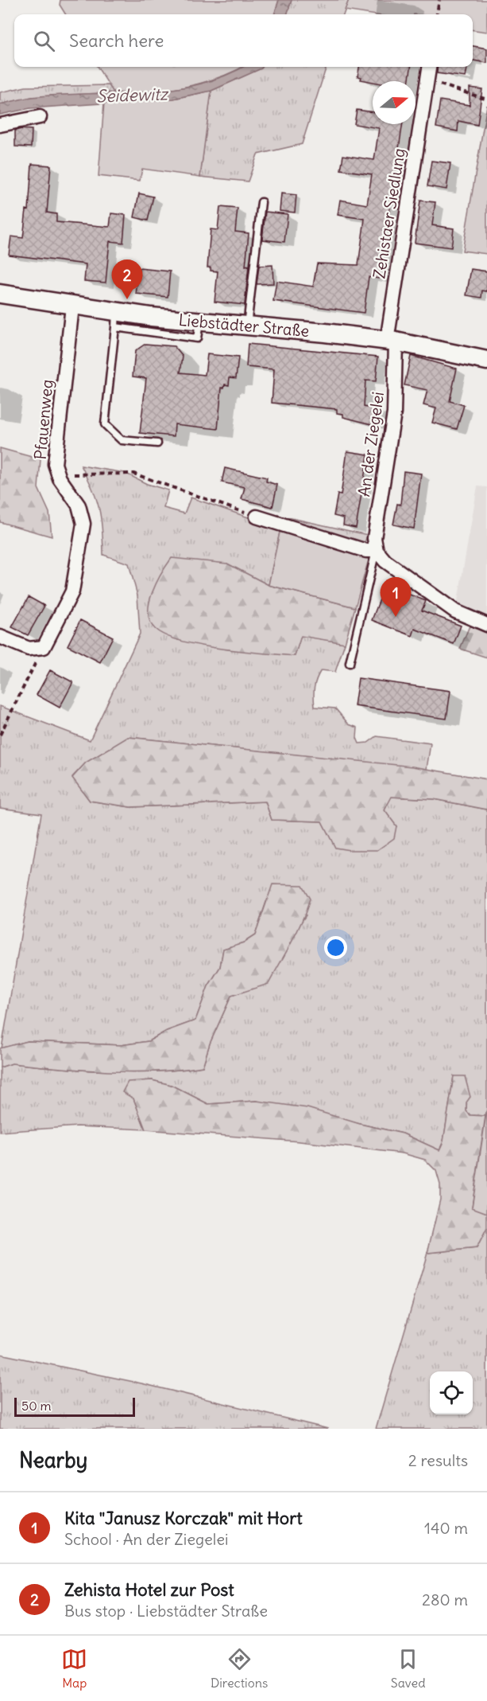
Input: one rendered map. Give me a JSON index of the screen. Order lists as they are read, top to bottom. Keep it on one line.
{"streets":{"main road":["Liebstädter Straße"],"street":["Zehistaer Siedlung","Pfauenweg","An der Ziegelei"]},"crossings":[["Zehistaer Siedlung","Liebstädter Straße"],["Zehistaer Siedlung","An der Ziegelei"],["Liebstädter Straße","Pfauenweg"],["Liebstädter Straße","An der Ziegelei"]],"water":["Seidewitz"],"scale_bar":"50 m","north":"right","page":{"search":"Search here","pins":["2","1"],"scale":"50 m","heading":["Nearby","2 results"],"list":[{"mark":"1","name":"Kita \"Janusz Korczak\" mit Hort","note":"School · An der Ziegelei","value":"140 m"},{"mark":"2","name":"Zehista Hotel zur Post","note":"Bus stop · Liebstädter Straße","value":"280 m"}],"nav":["Map","Directions","Saved"]}}
